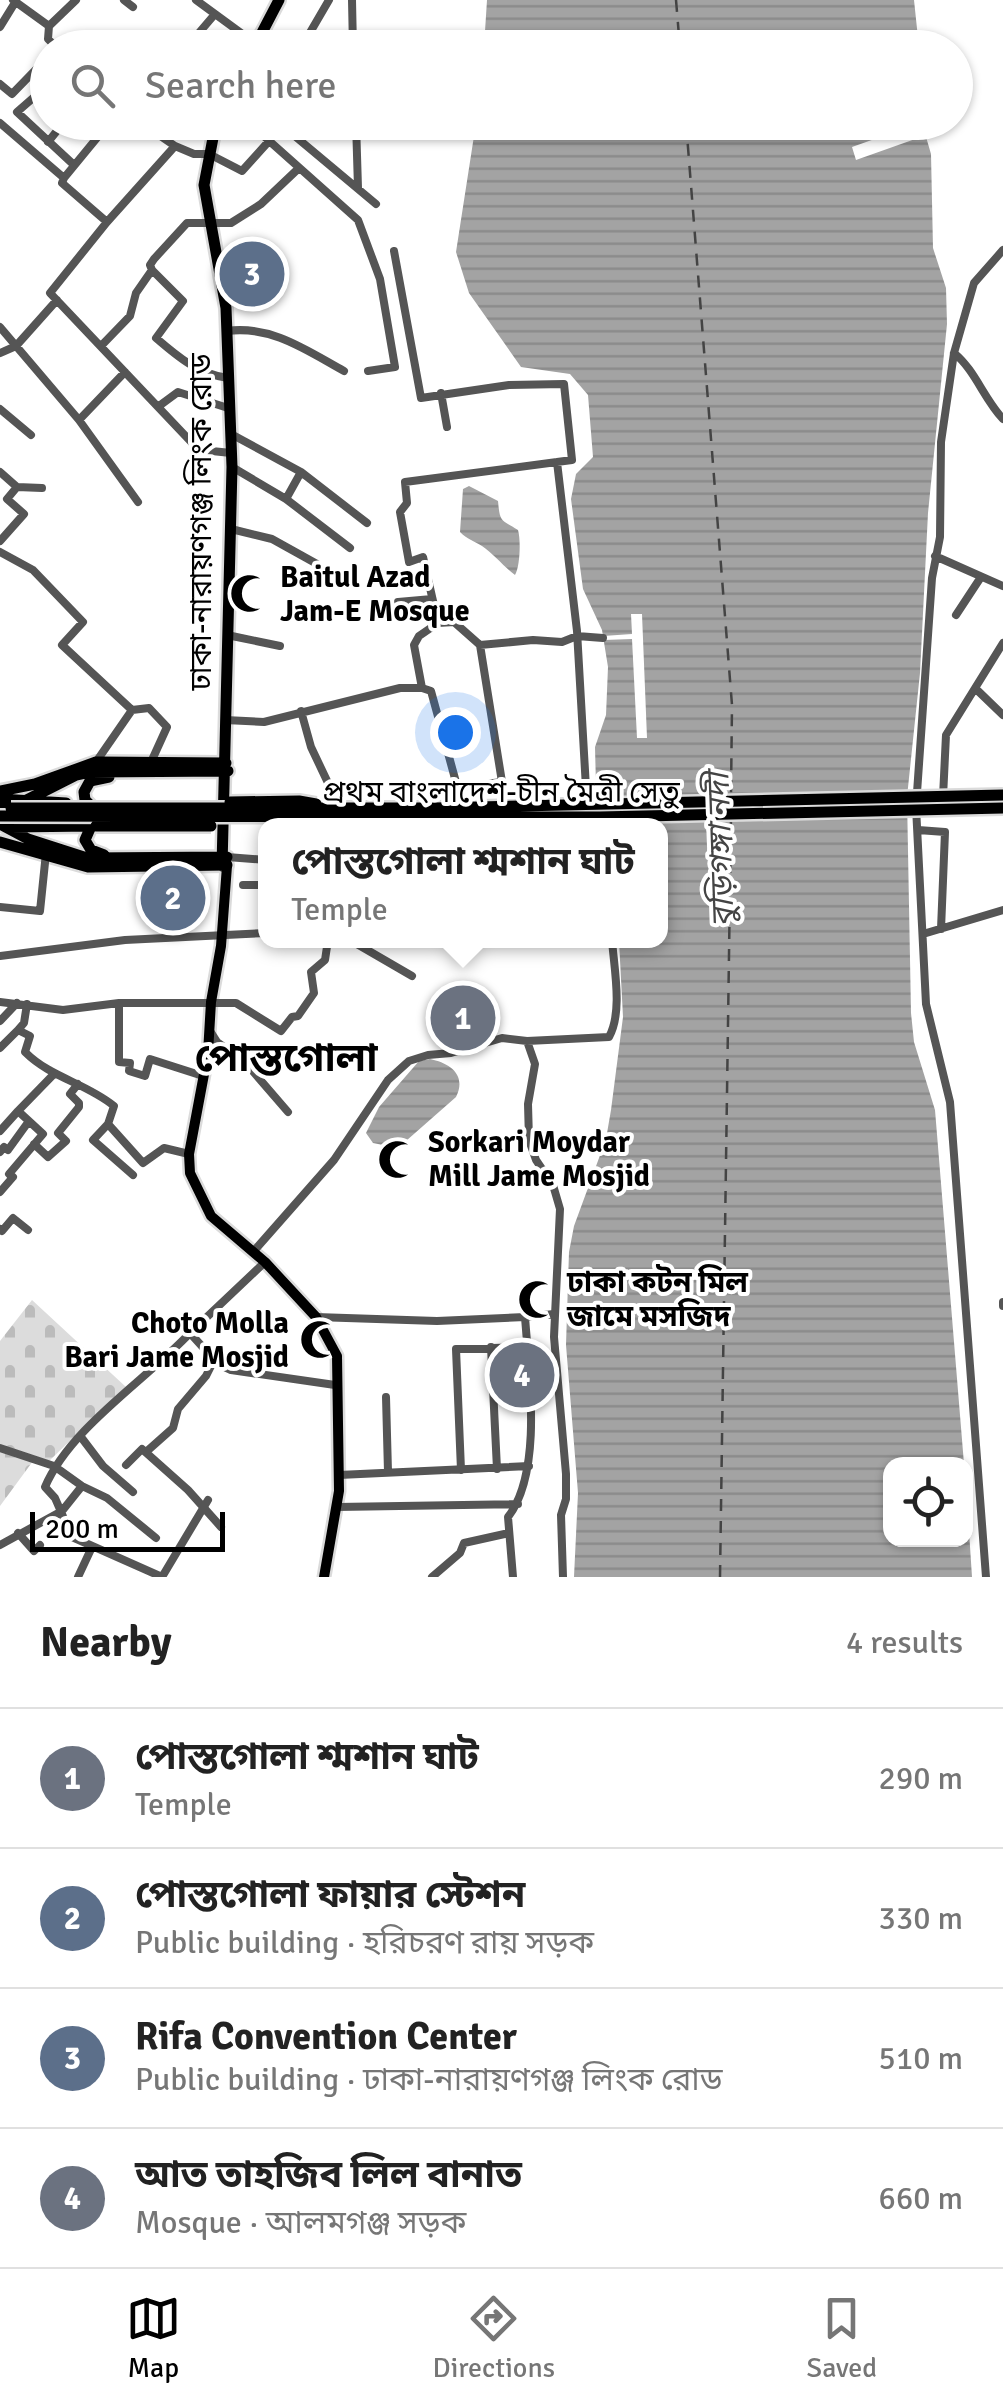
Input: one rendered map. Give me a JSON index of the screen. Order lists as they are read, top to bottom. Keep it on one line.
{"streets":{"highway":["ঢাকা-নারায়ণগঞ্জ লিংক রোড","প্রথম বাংলাদেশ-চীন মৈত্রী সেতু"]},"districts":["পোস্তগোলা"],"water":["বুড়িগঙ্গা নদী"],"places":{"mosque":["Baitul Azad Jam-E Mosque","Sorkari Moydar Mill Jame Mosjid","ঢাকা কটন মিল জামে মসজিদ","Choto Molla Bari Jame Mosjid"]},"scale_bar":"200 m","page":{"search":"Search here","pins":["3","2","1","4"],"popup":["পোস্তগোলা শ্মশান ঘাট","Temple"],"scale":"200 m","heading":["Nearby","4 results"],"list":[{"mark":"1","name":"পোস্তগোলা শ্মশান ঘাট","note":"Temple","value":"290 m"},{"mark":"2","name":"পোস্তগোলা ফায়ার স্টেশন","note":"Public building · হরিচরণ রায় সড়ক","value":"330 m"},{"mark":"3","name":"Rifa Convention Center","note":"Public building · ঢাকা-নারায়ণগঞ্জ লিংক রোড","value":"510 m"},{"mark":"4","name":"আত তাহজিব লিল বানাত","note":"Mosque · আলমগঞ্জ সড়ক","value":"660 m"}],"nav":["Map","Directions","Saved"]}}
